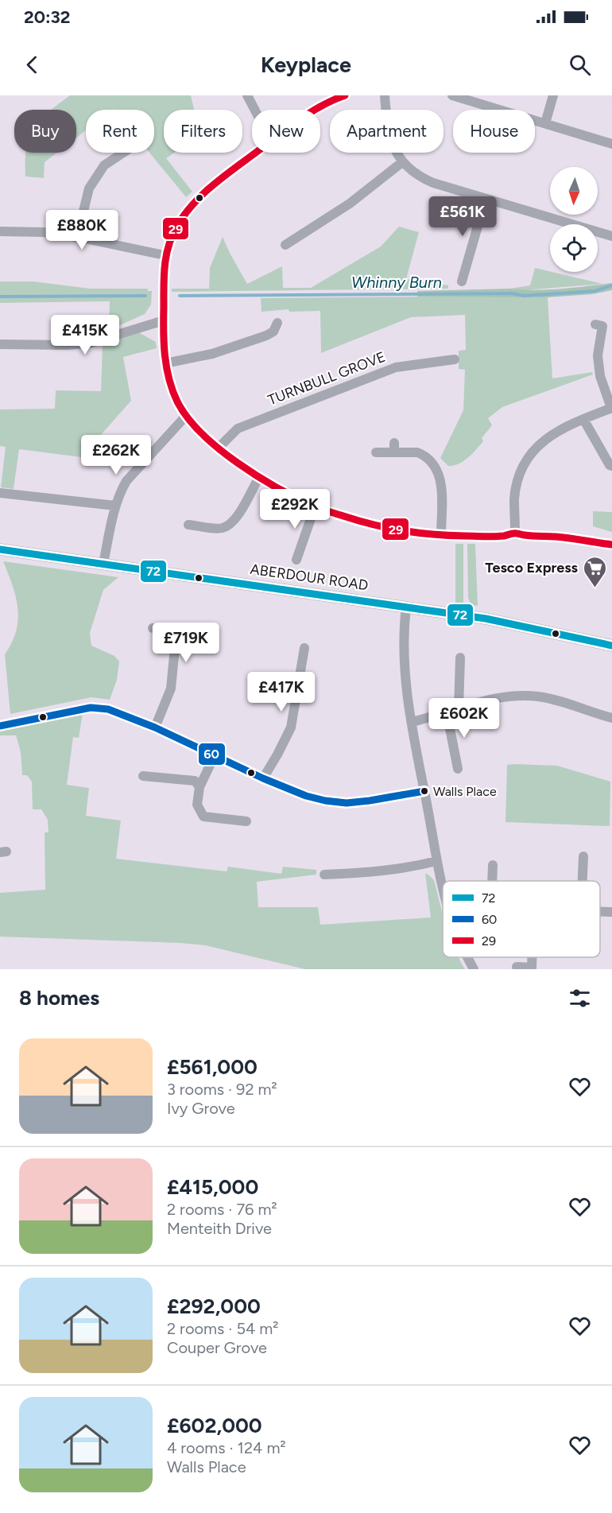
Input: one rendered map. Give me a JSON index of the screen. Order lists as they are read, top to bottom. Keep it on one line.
{"streets":{"main road":["ABERDOUR ROAD"],"street":["TURNBULL GROVE"]},"water":["Whinny Burn"],"places":{"supermarket":["Tesco Express"],"other":["Walls Place"]},"lines":["transit line 29","transit line 72","transit line 60"],"legend":["72","60","29"],"north":"bottom","page":{"status":"20:32","header":"Keyplace","chip":["Buy","Rent","Filters","New","Apartment","House"],"price":["£561K","£880K","£415K","£262K","£292K","£719K","£417K","£602K"],"heading":"8 homes","list":[{"name":"£561,000","note":"3 rooms · 92 m² · Ivy Grove"},{"name":"£415,000","note":"2 rooms · 76 m² · Menteith Drive"},{"name":"£292,000","note":"2 rooms · 54 m² · Couper Grove"},{"name":"£602,000","note":"4 rooms · 124 m² · Walls Place"}]}}
